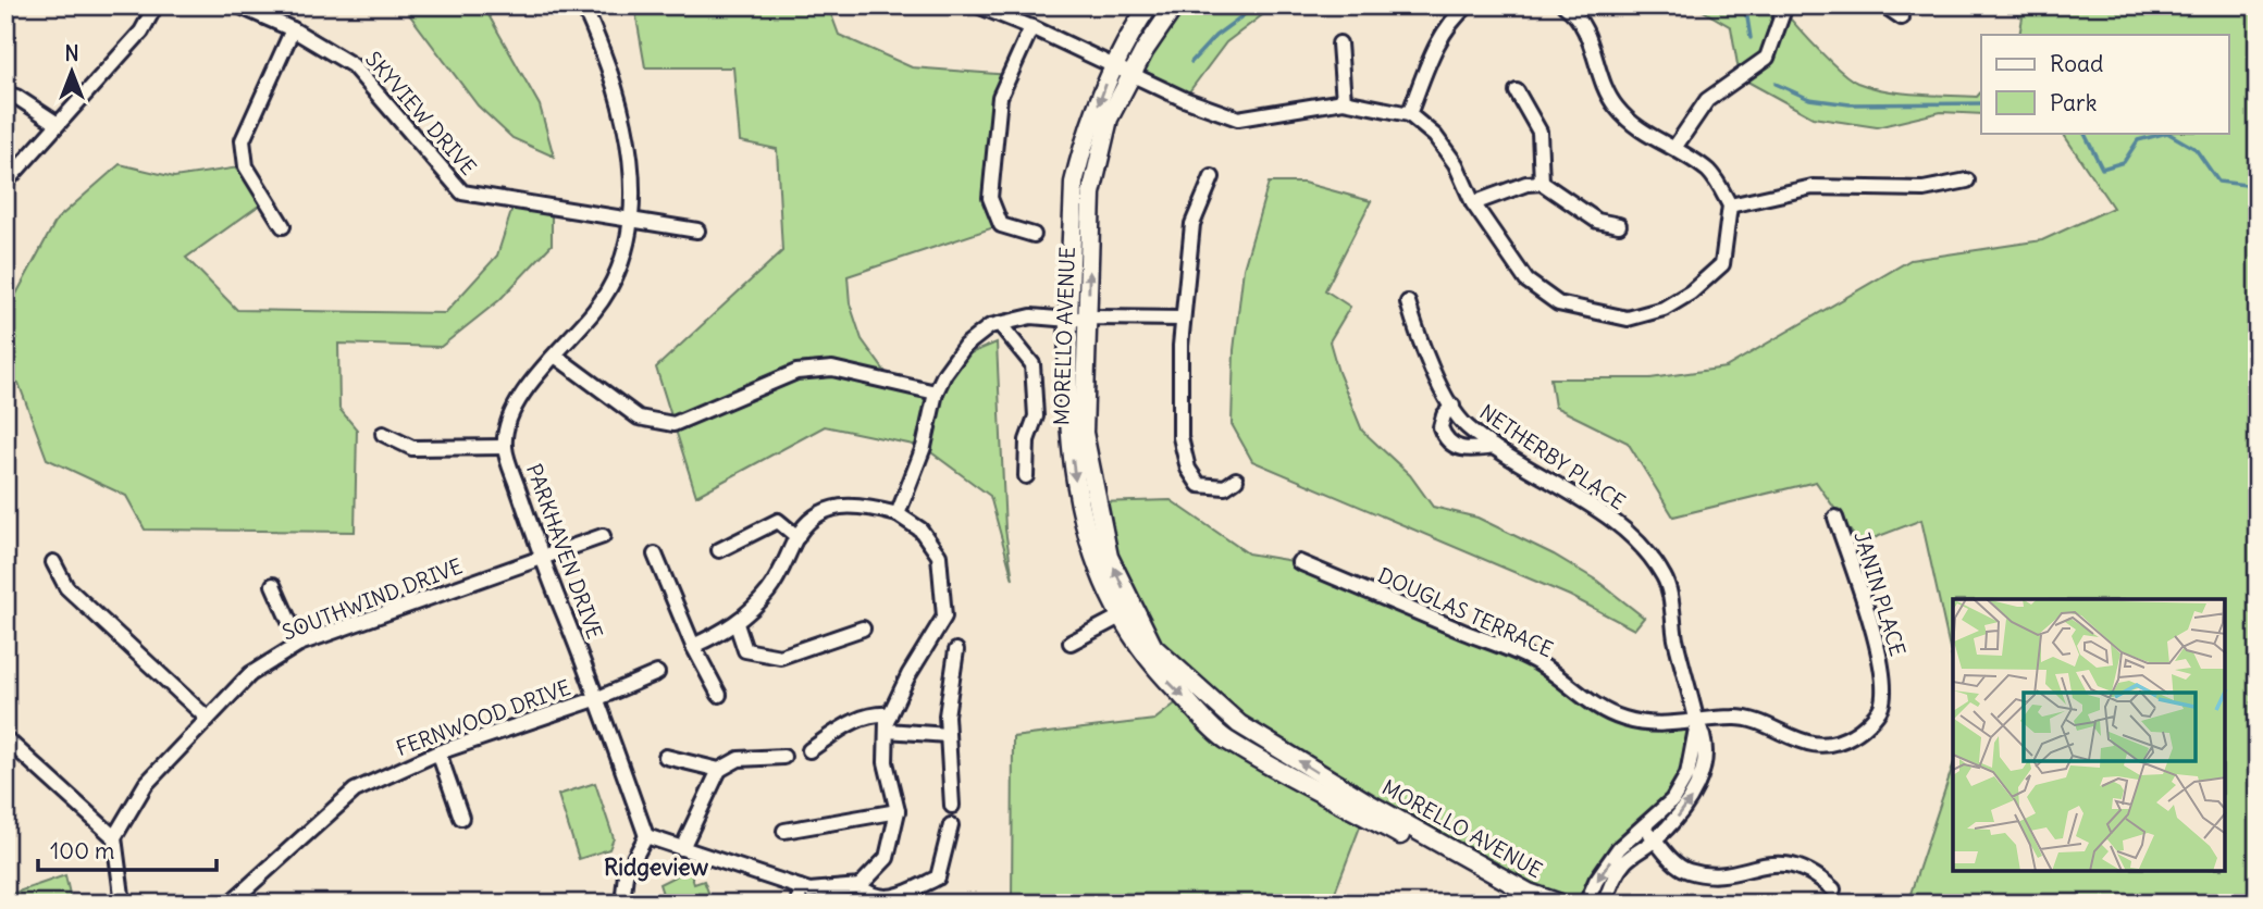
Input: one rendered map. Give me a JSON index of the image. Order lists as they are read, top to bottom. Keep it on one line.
{"streets":{"street":["SKYVIEW DRIVE","MORELLO AVENUE","NETHERBY PLACE","PARKHAVEN DRIVE","JANIN PLACE","SOUTHWIND DRIVE","DOUGLAS TERRACE","FERNWOOD DRIVE"]},"crossings":[["SKYVIEW DRIVE","PARKHAVEN DRIVE"],["NETHERBY PLACE","JANIN PLACE"],["NETHERBY PLACE","DOUGLAS TERRACE"],["PARKHAVEN DRIVE","SOUTHWIND DRIVE"],["PARKHAVEN DRIVE","FERNWOOD DRIVE"],["JANIN PLACE","DOUGLAS TERRACE"]],"districts":["Ridgeview"],"legend":["Road","Park"],"scale_bar":"100 m","north":"top"}
